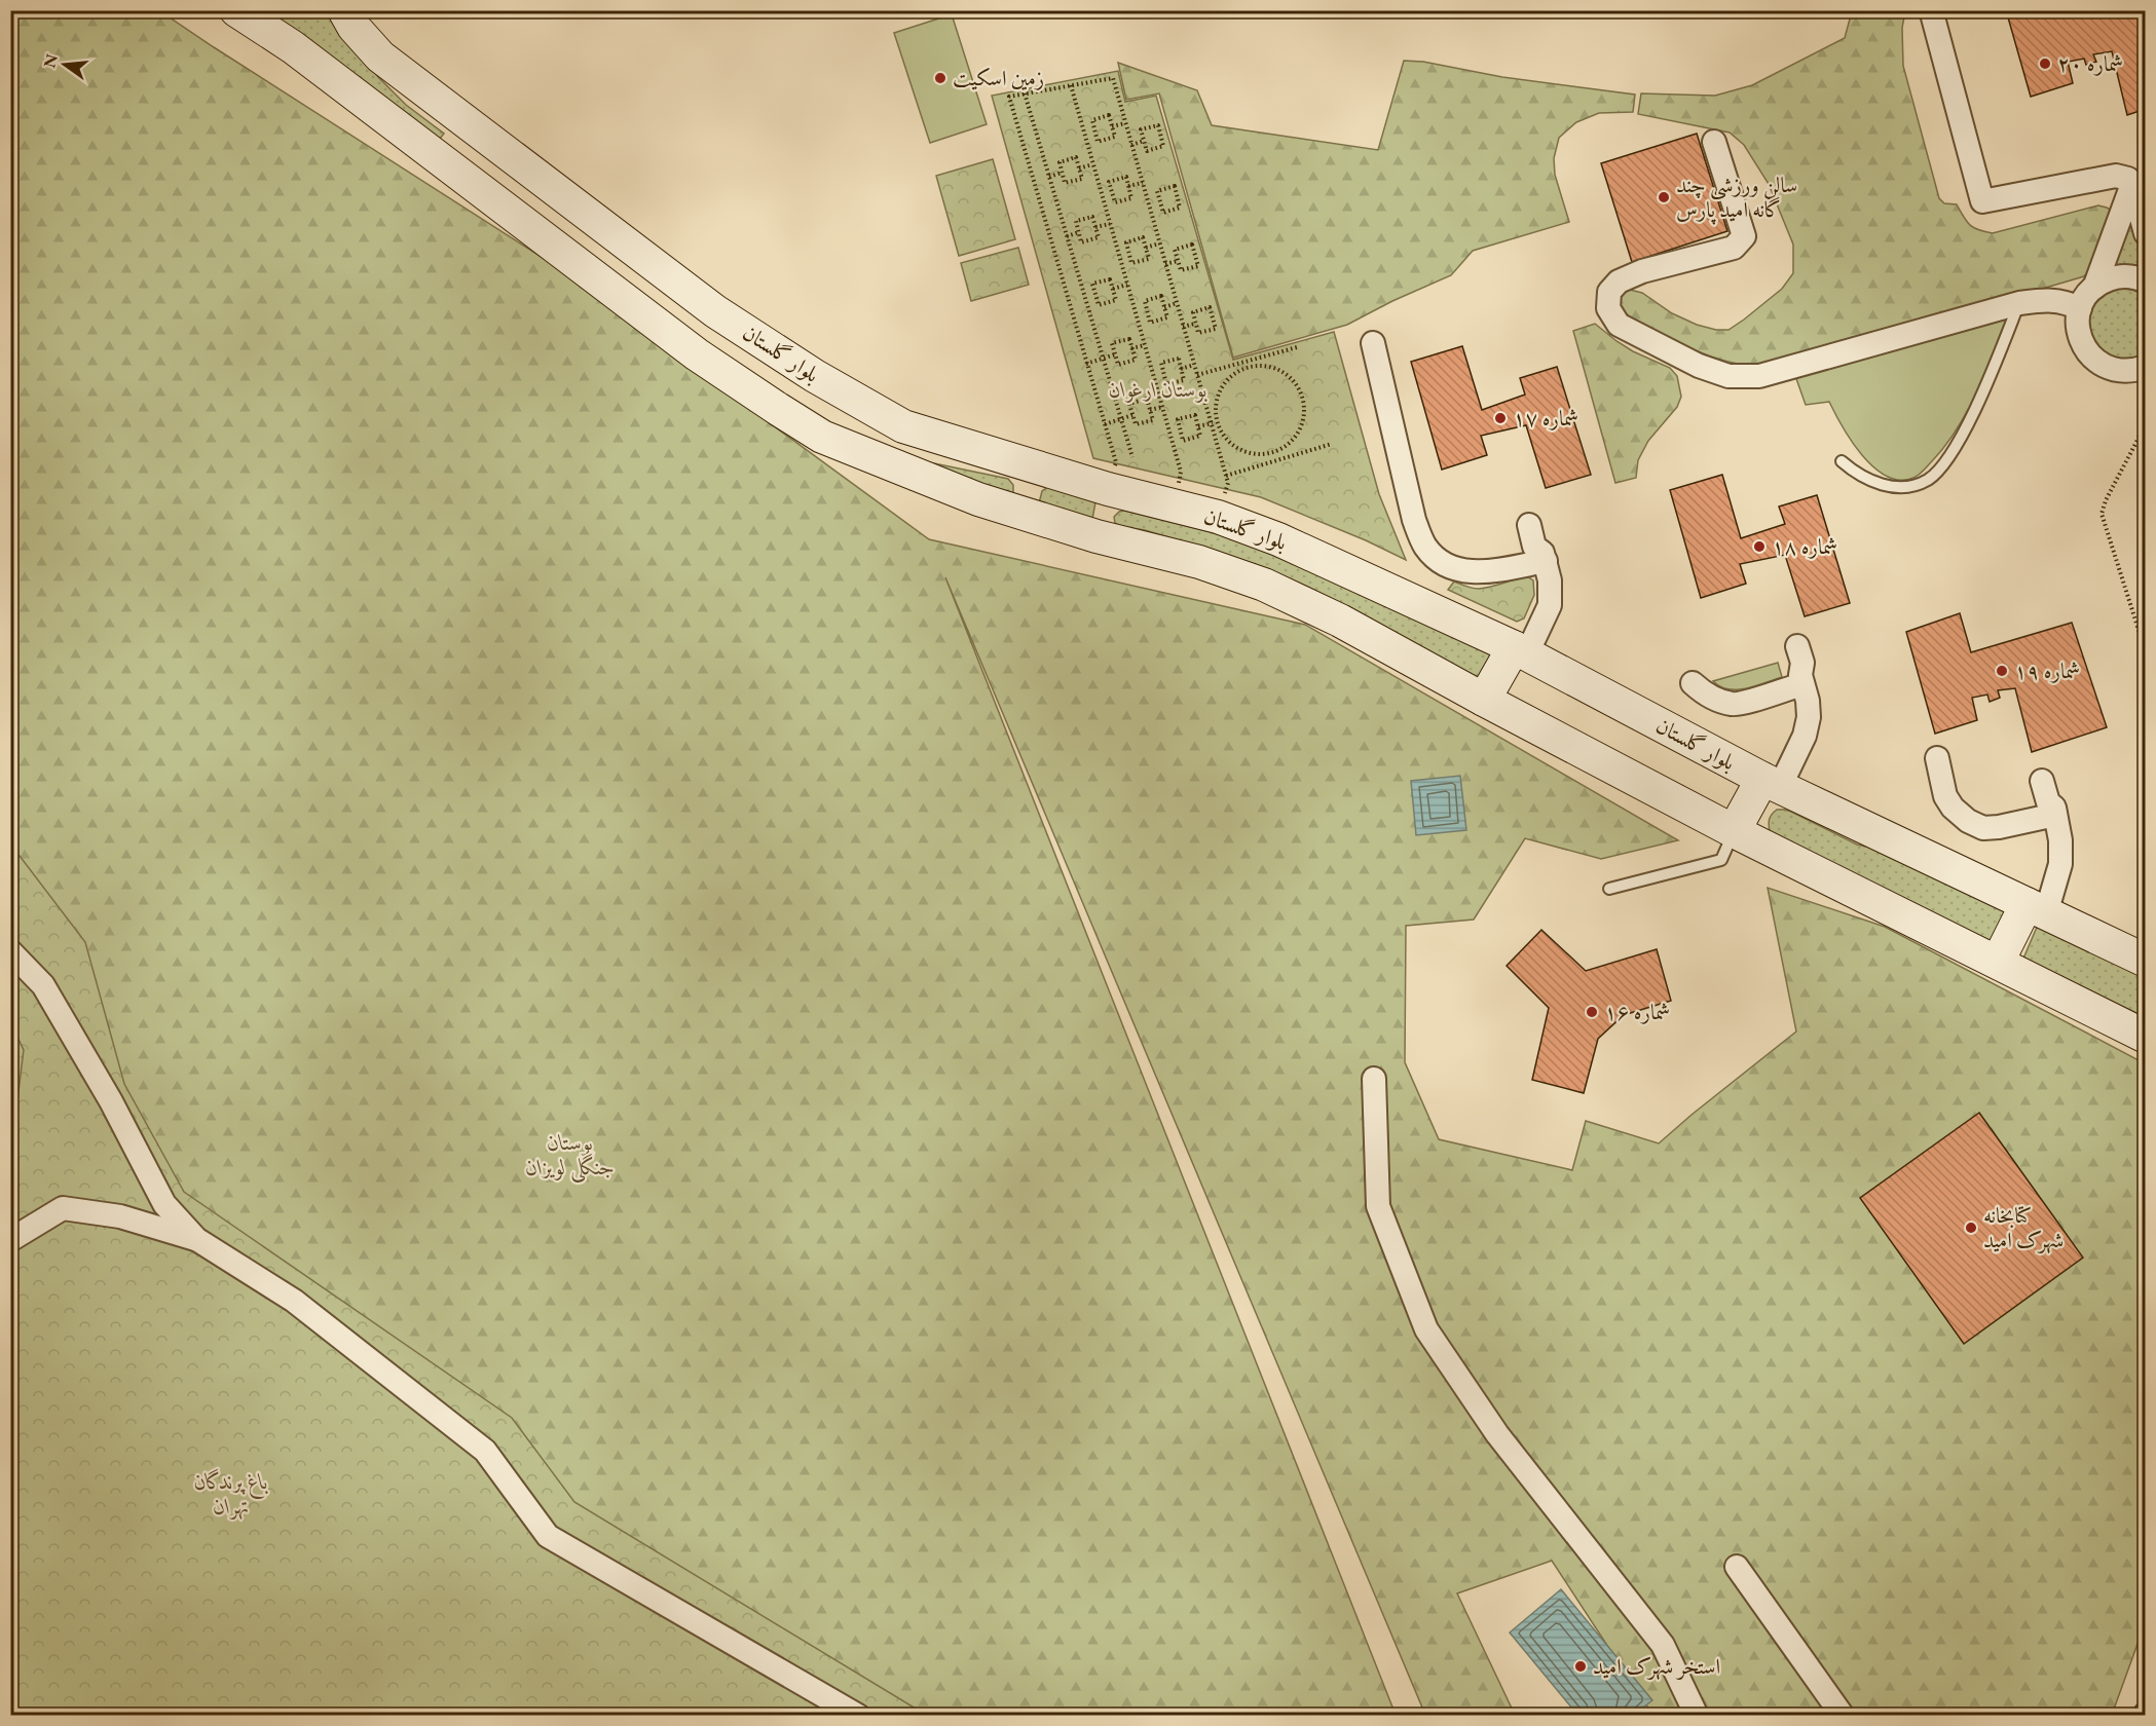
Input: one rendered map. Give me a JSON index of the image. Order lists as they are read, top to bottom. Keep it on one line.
{"streets":{"main road":["بلوار گلستان"]},"parks":["بوستان ارغوان","بوستان جنگلی لویزان","باغ پرندگان تهران"],"places":["شماره ۲۰","زمین اسکیت","سالن ورزشی چند گانه امید پارس","شماره ۱۷","شماره ۱۸","شماره ۱۹","شماره ۱۶","کتابخانه شهرک امید","استخر شهرک امید"],"north":"left"}
